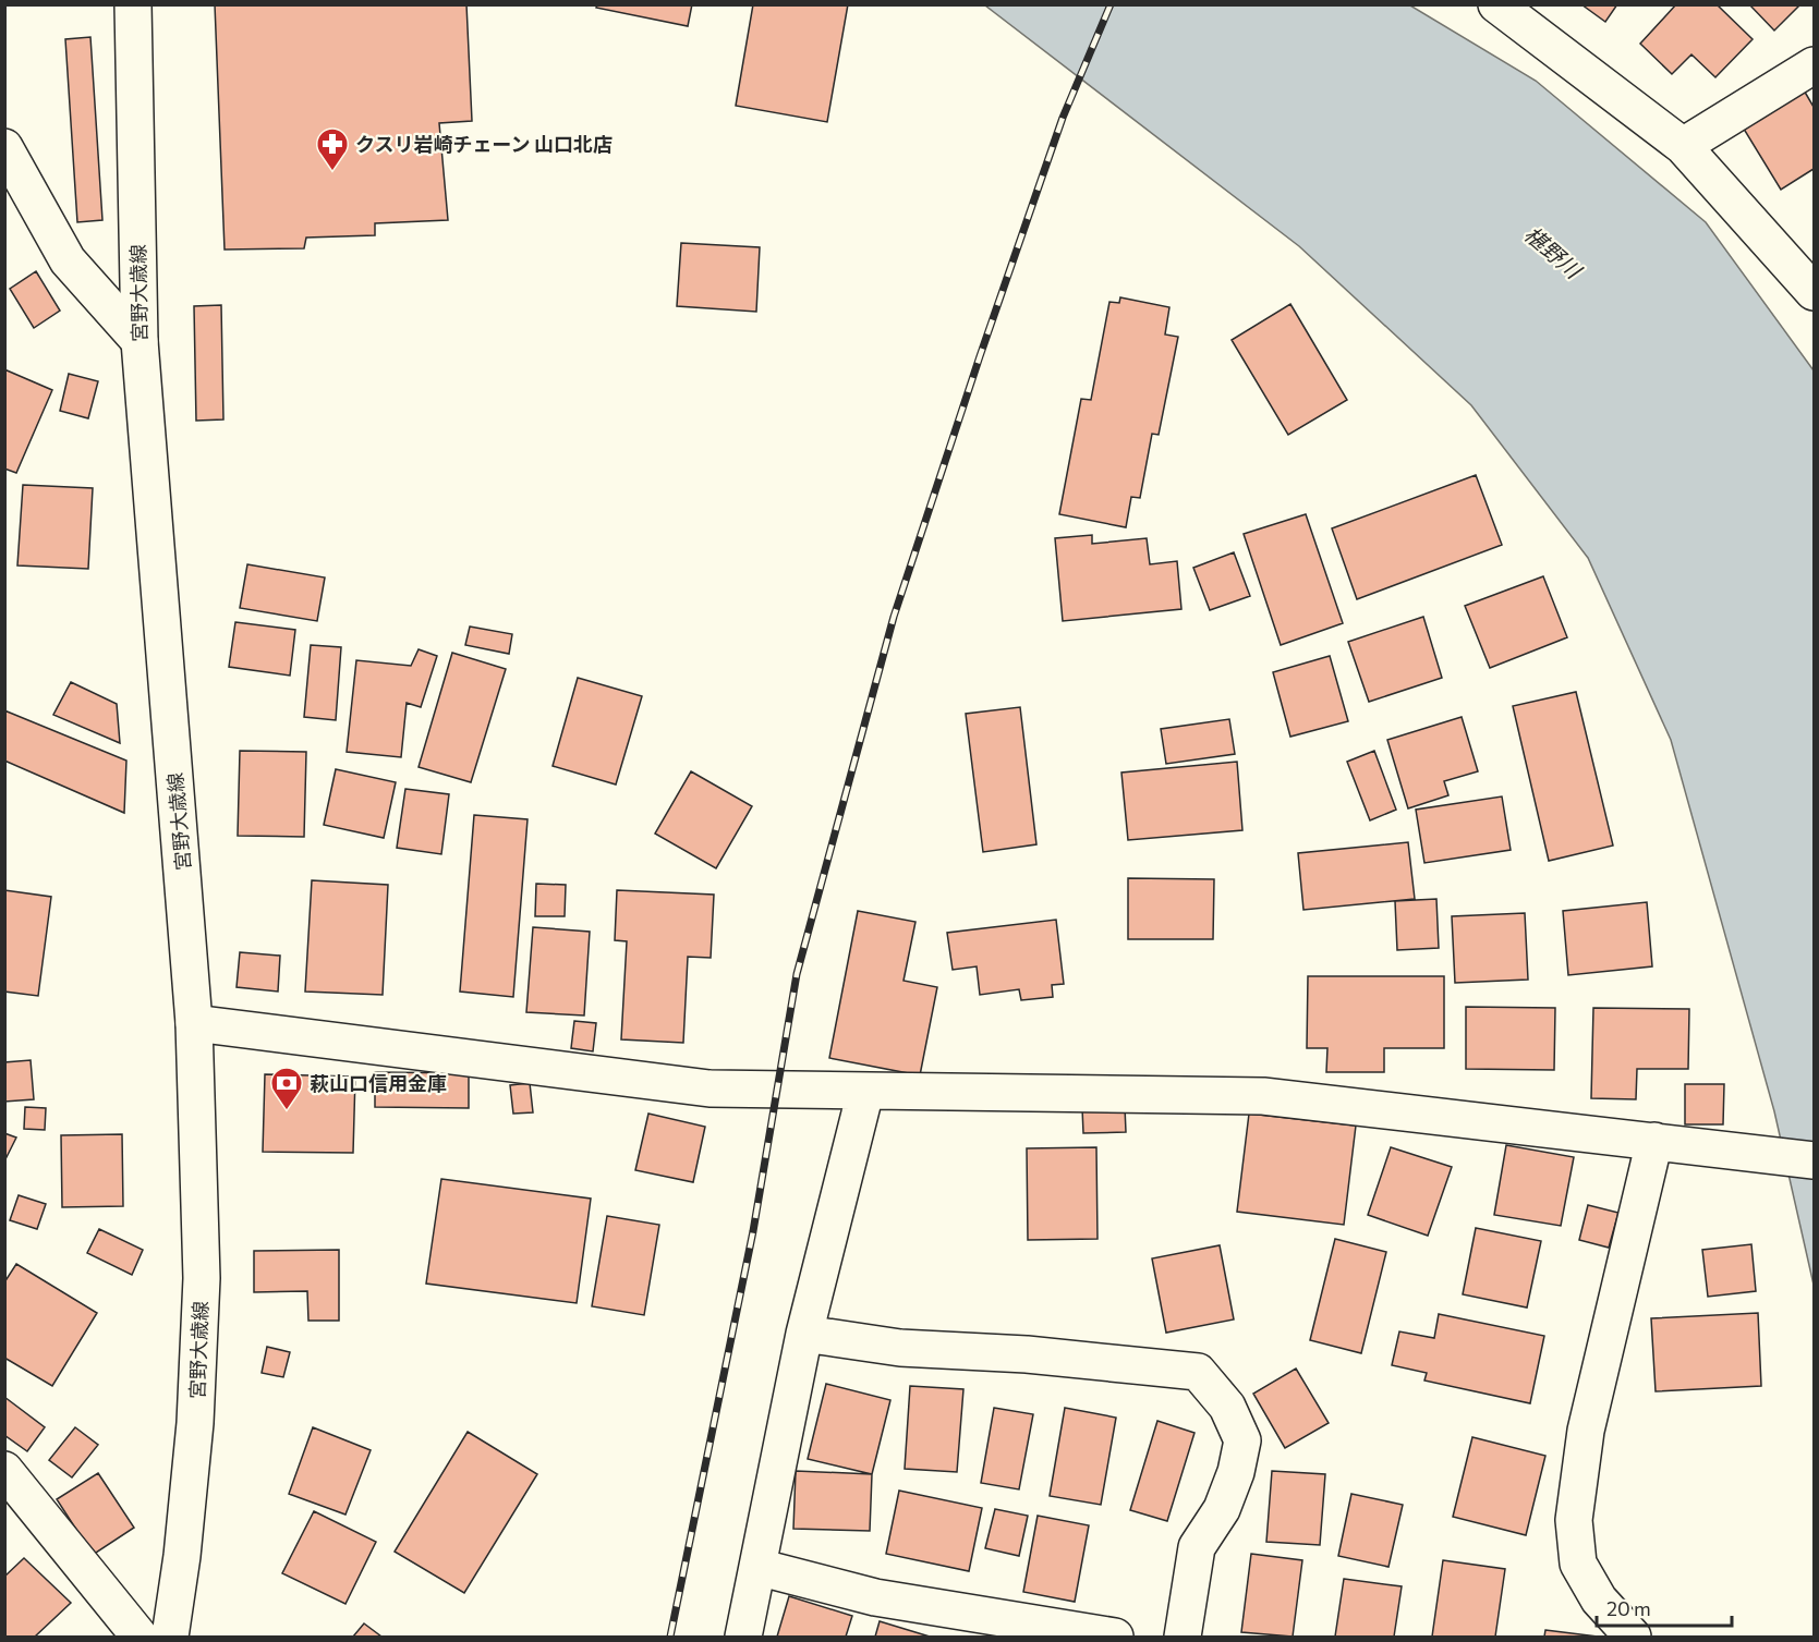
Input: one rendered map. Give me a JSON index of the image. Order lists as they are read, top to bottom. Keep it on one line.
{"streets":{"street":["宮野大歳線"]},"water":["椹野川"],"places":{"pharmacy":["クスリ岩崎チェーン 山口北店"],"bank":["萩山口信用金庫"]},"scale_bar":"20 m"}
